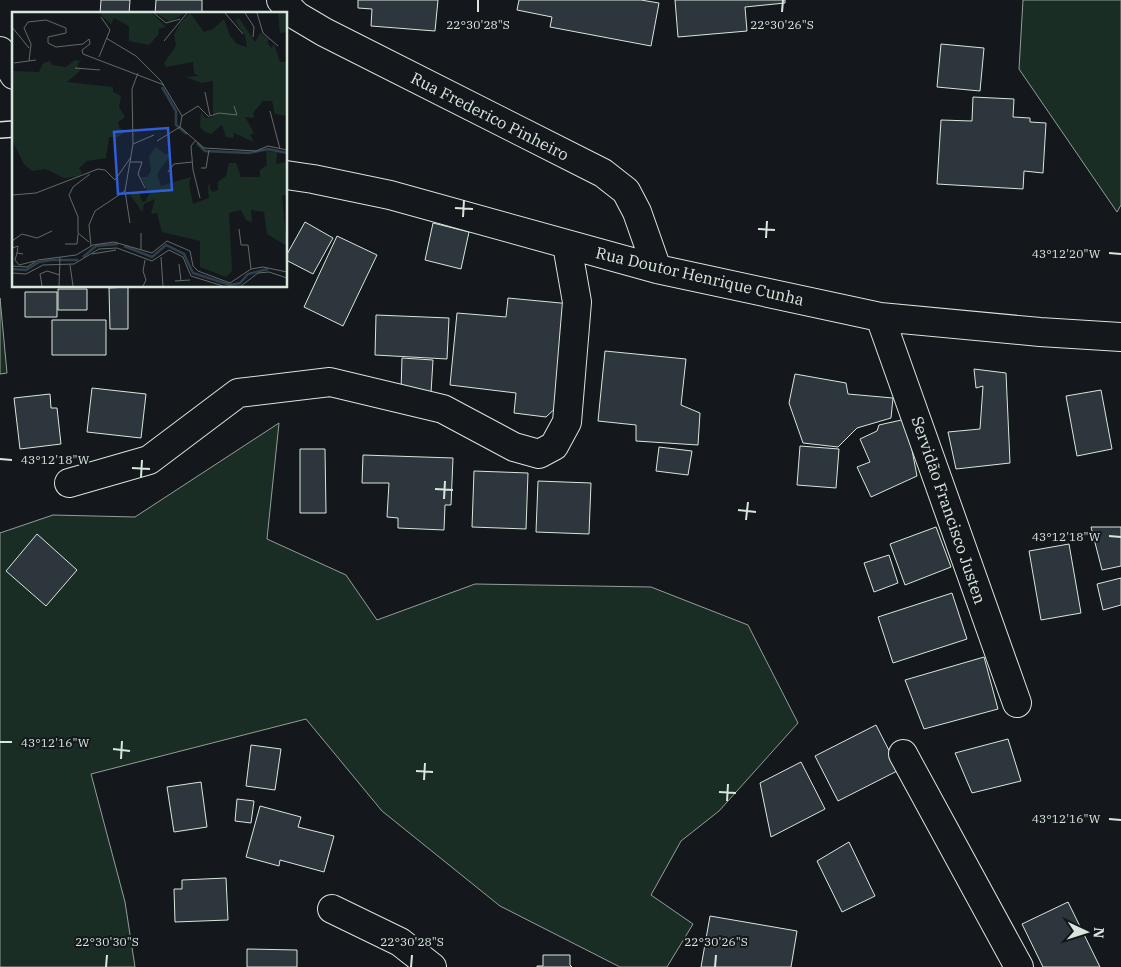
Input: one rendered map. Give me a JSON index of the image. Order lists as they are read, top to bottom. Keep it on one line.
{"streets":{"street":["Rua Frederico Pinheiro","Rua Doutor Henrique Cunha","Servidão Francisco Justen"]},"crossings":[["Rua Frederico Pinheiro","Rua Doutor Henrique Cunha"],["Rua Doutor Henrique Cunha","Servidão Francisco Justen"]],"north":"right","coordinates":["22°30'28\"S","22°30'26\"S","43°12'20\"W","43°12'18\"W","43°12'16\"W","22°30'30\"S"]}
